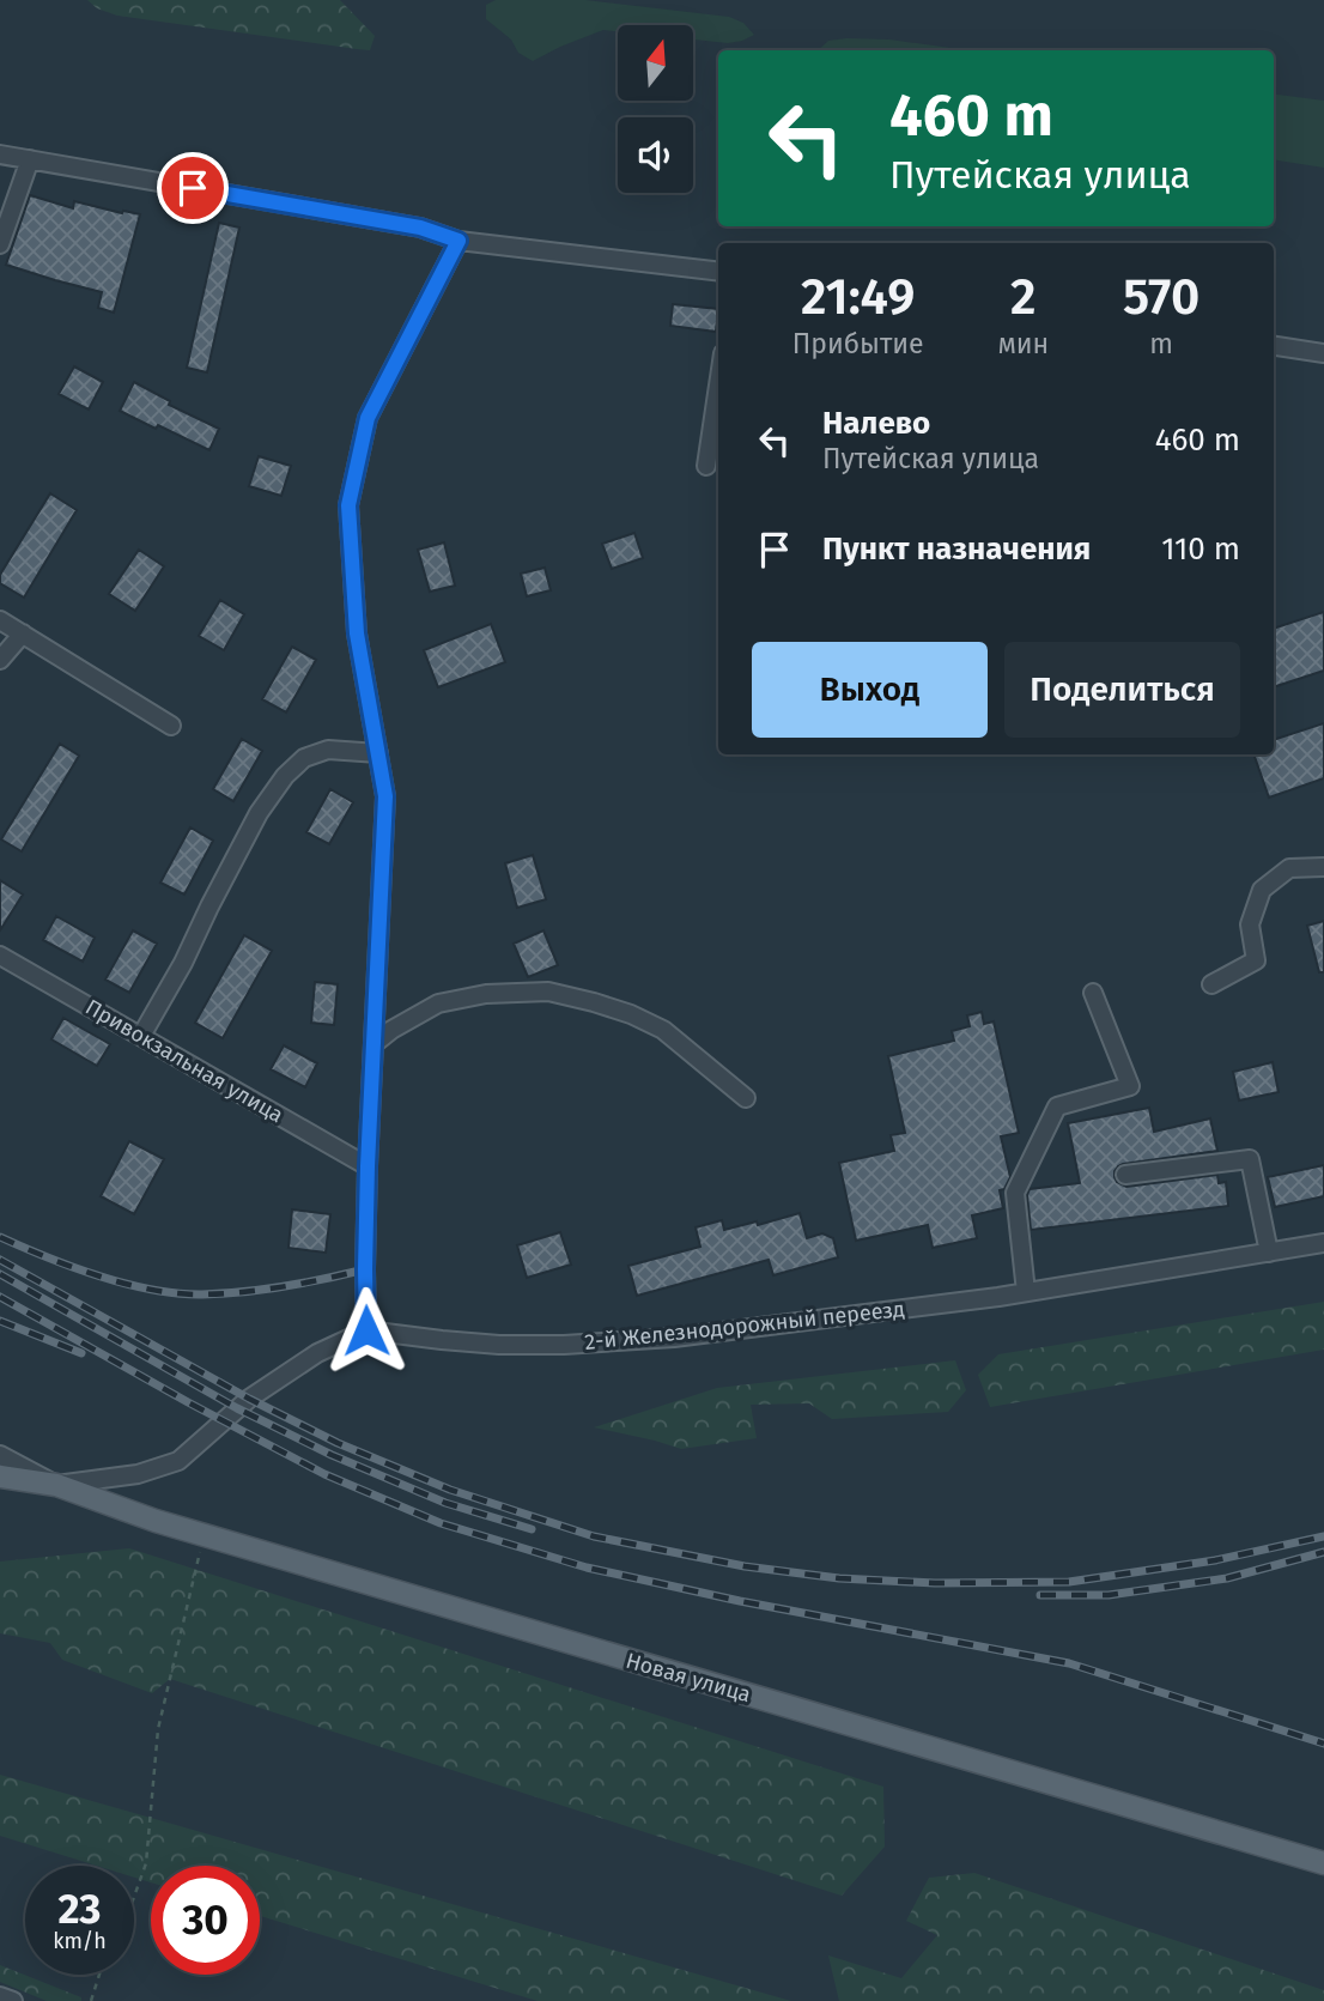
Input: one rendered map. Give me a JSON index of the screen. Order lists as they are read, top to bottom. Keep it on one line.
{"streets":{"main road":["Новая улица"],"street":["Привокзальная улица","2-й Железнодорожный переезд"]},"north":"top","page":{"turn":["460 m","Путейская улица"],"eta":["21:49","Прибытие","2","мин","570","m"],"list":[{"name":"Налево","note":"Путейская улица","value":"460 m"},{"name":"Пункт назначения","value":"110 m"}],"buttons":["Выход","Поделиться"],"speed":"23 km/h","limit":"30"}}
